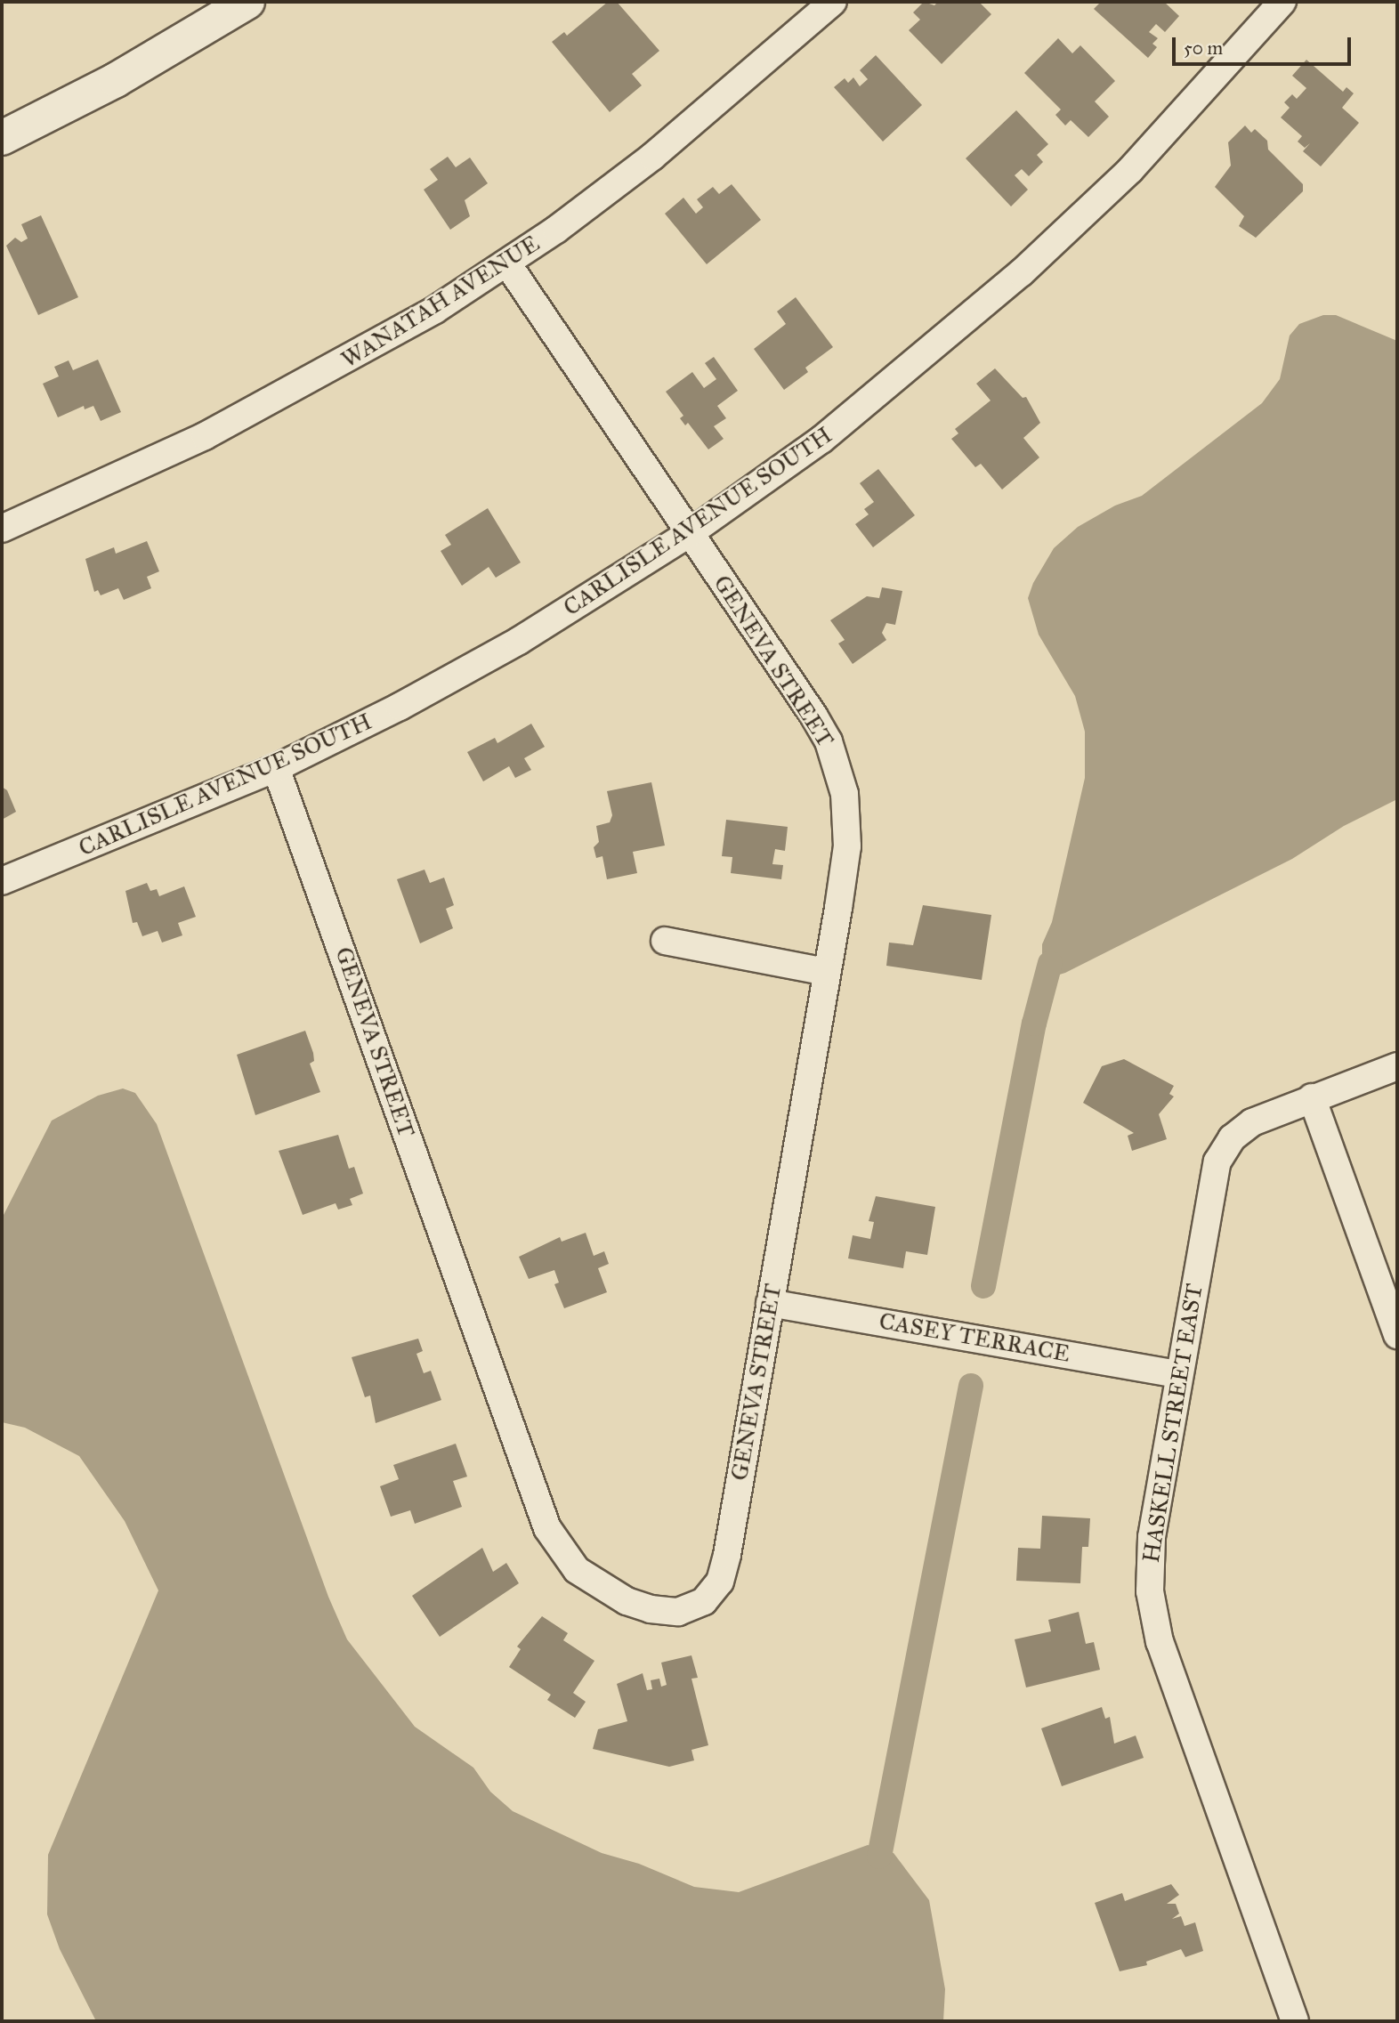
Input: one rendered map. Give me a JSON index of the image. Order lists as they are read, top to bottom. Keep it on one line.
{"streets":{"street":["WANATAH AVENUE","CARLISLE AVENUE SOUTH","GENEVA STREET","CASEY TERRACE","HASKELL STREET EAST"]},"crossings":[["WANATAH AVENUE","GENEVA STREET"],["CARLISLE AVENUE SOUTH","GENEVA STREET"],["GENEVA STREET","CASEY TERRACE"],["CASEY TERRACE","HASKELL STREET EAST"]],"scale_bar":"50 m"}
